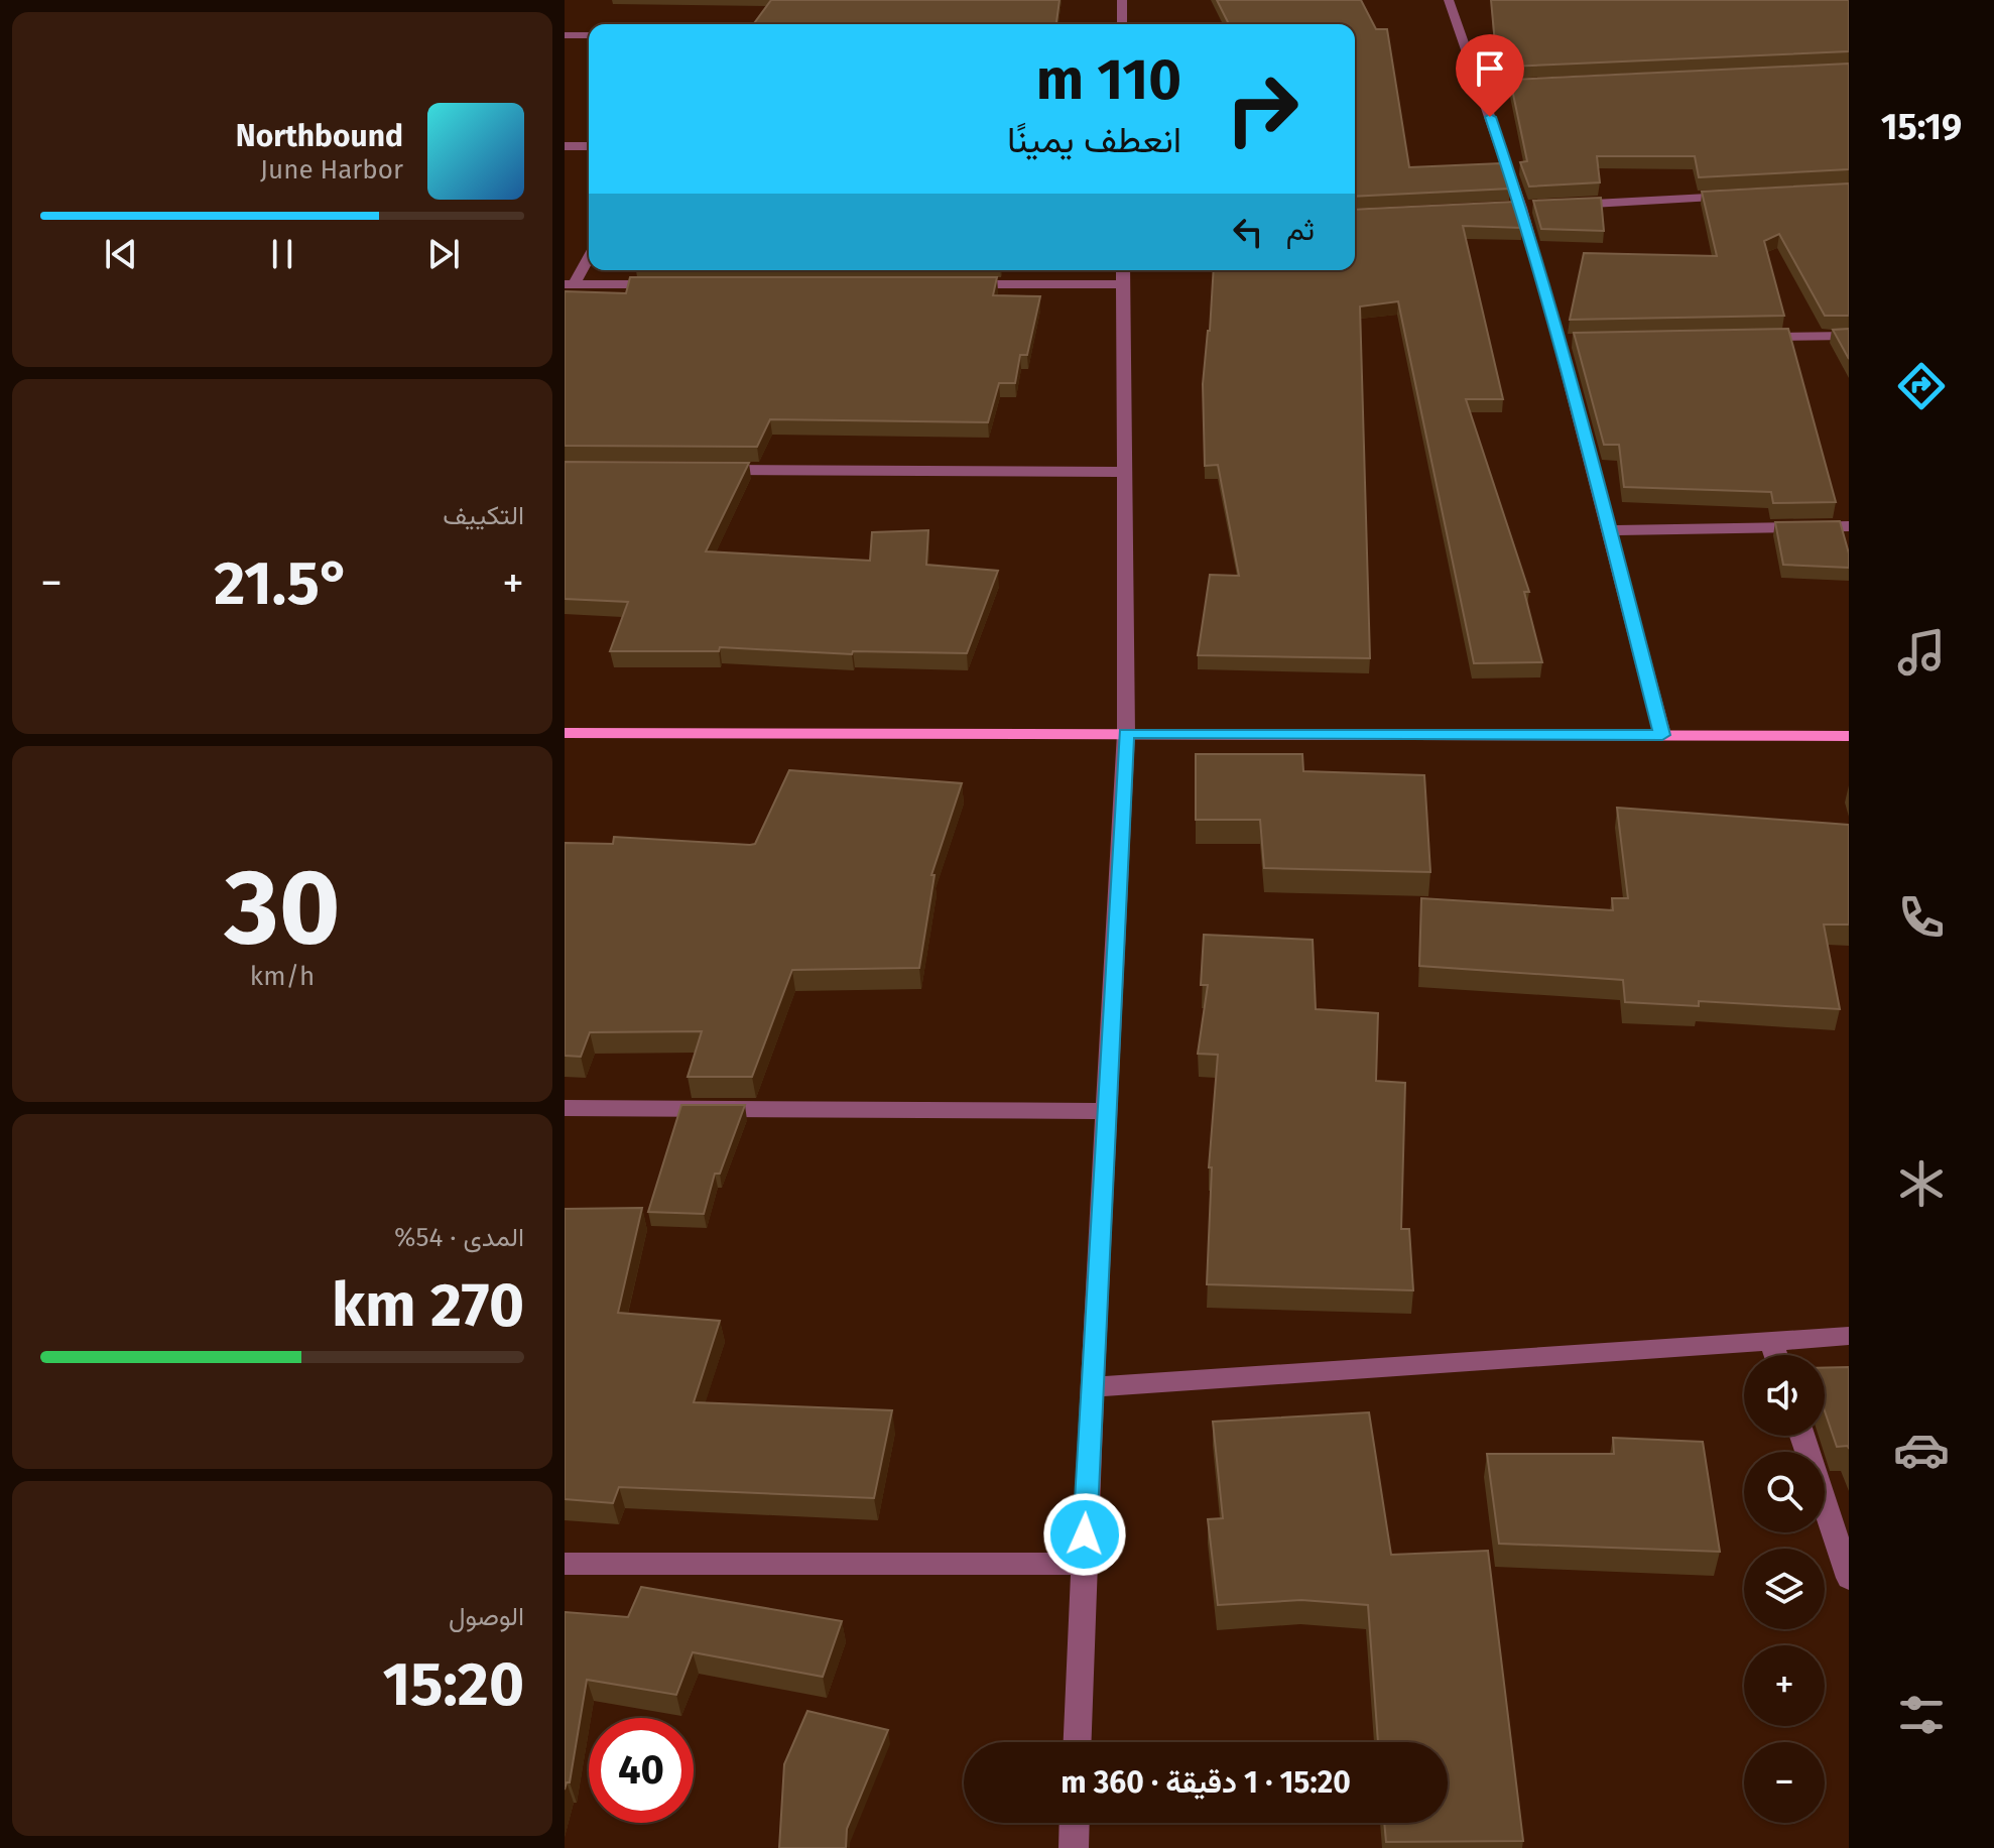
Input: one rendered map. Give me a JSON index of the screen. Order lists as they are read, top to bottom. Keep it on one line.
{"page":{"tabs":"15:19","turn":["110 m","انعطف يمينًا"],"song":["Northbound","June Harbor"],"then":"ثم","tile":["التكييف",["30","km/h"],["المدى · 54%","270 km"],["الوصول","15:20"]],"heat":["−","21.5°","+"],"map_buttons":["+","−"],"limit":"40","trip":"15:20 · 1 دقيقة · 360 m"}}
